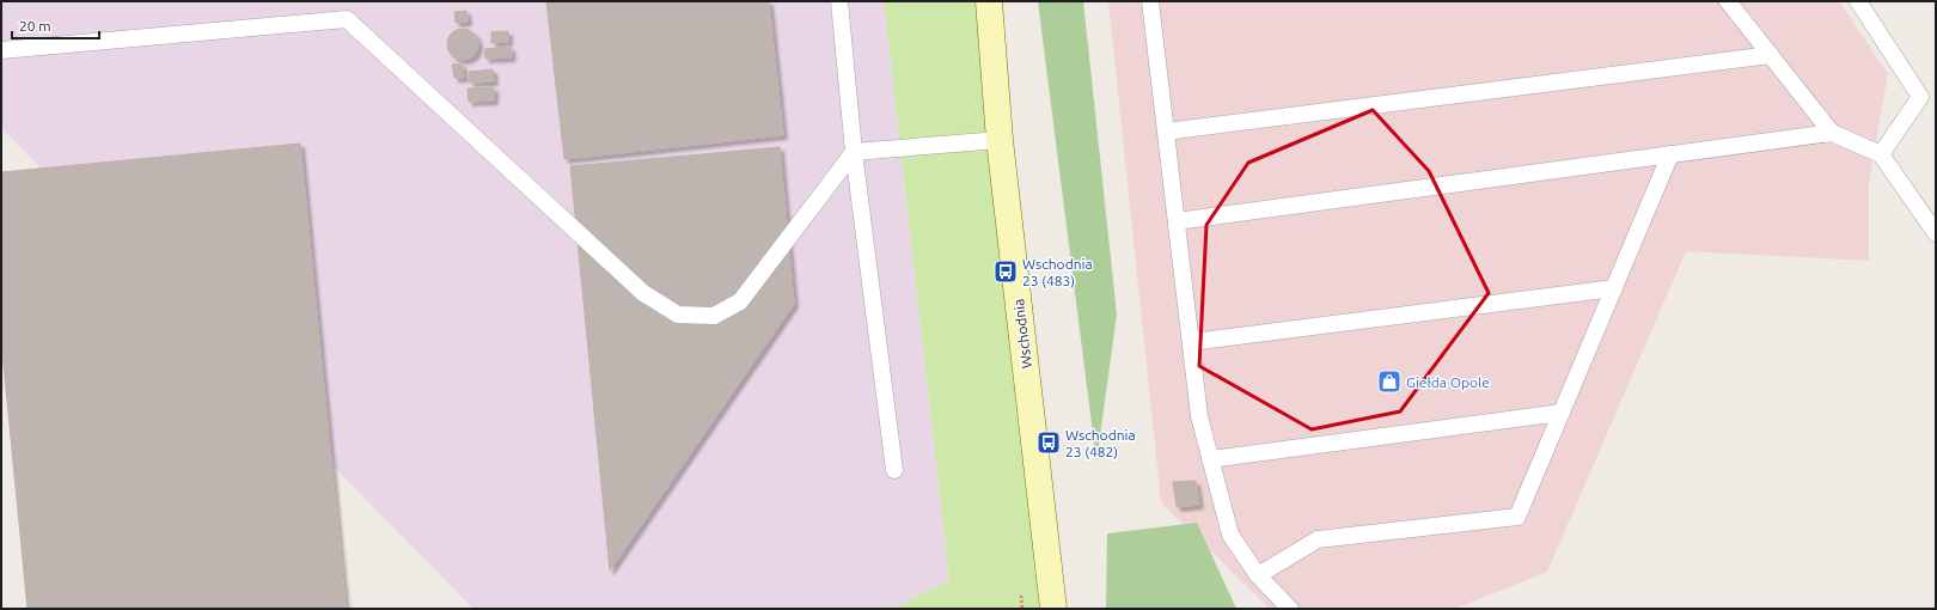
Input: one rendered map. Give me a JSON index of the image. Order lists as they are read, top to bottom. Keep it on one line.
{"streets":{"street":["Wschodnia"]},"places":{"bus stop":["Wschodnia 23 (483)","Wschodnia 23 (482)"],"shop":["Giełda Opole"]},"scale_bar":"20 m"}
